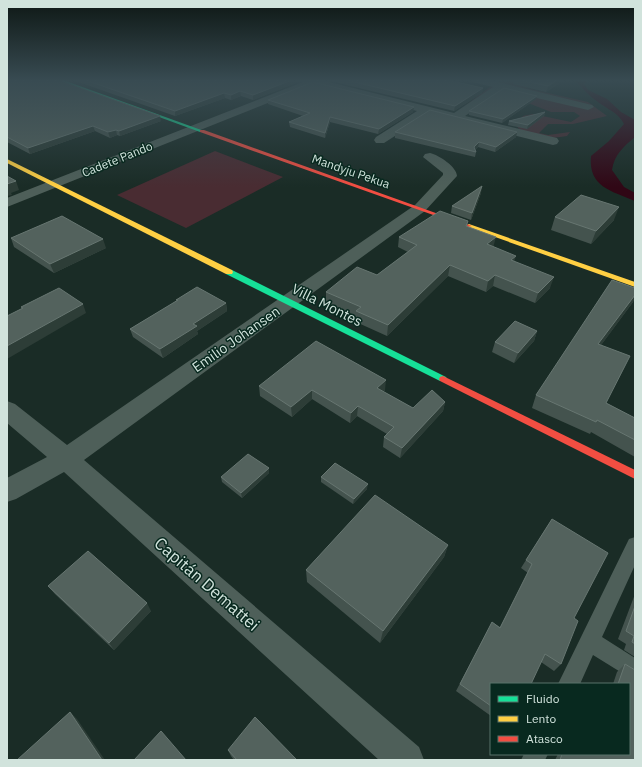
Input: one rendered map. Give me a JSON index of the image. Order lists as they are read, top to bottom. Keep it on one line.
{"streets":{"street":["Cadete Pando","Mandyju Pekua","Villa Montes","Emilio Johansen","Capitán Demattei"]},"crossings":[["Cadete Pando","Mandyju Pekua"],["Cadete Pando","Villa Montes"],["Mandyju Pekua","Emilio Johansen"],["Villa Montes","Emilio Johansen"],["Emilio Johansen","Capitán Demattei"]],"legend":["Fluido","Lento","Atasco"]}
